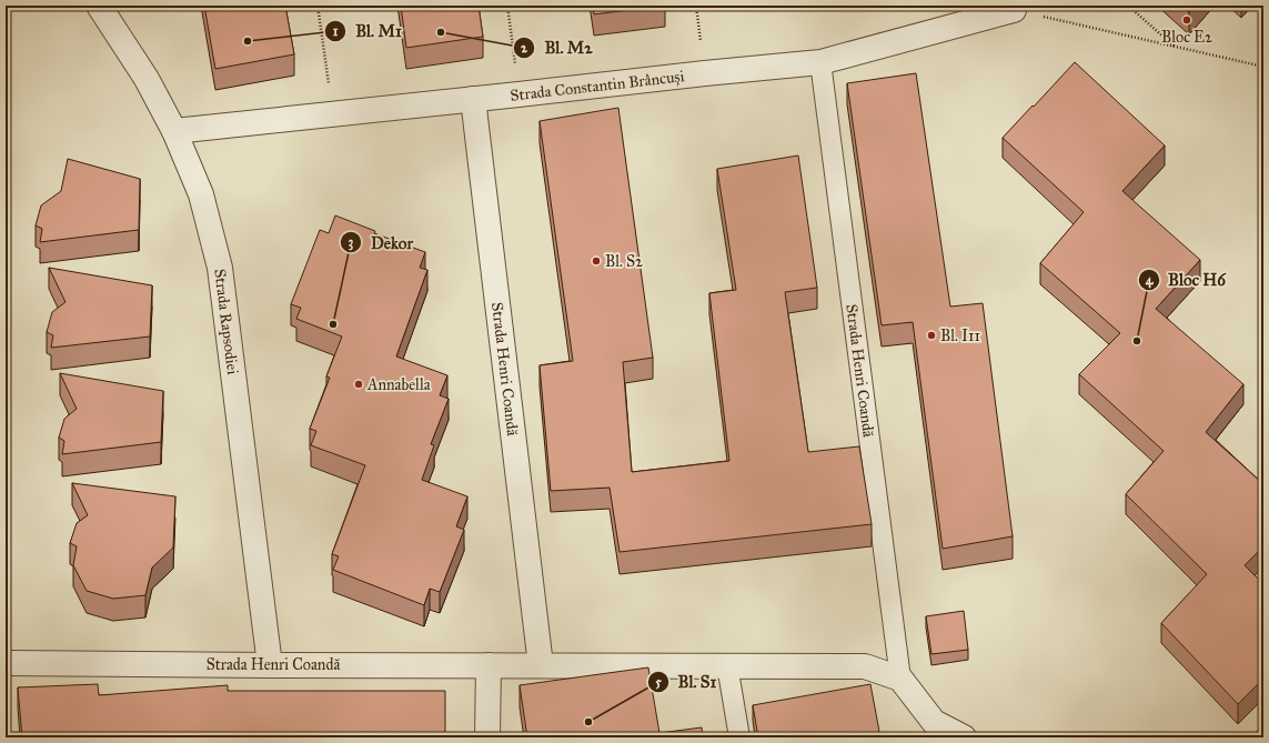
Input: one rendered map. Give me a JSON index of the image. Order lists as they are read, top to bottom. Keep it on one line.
{"streets":{"street":["Strada Constantin Brâncuși","Strada Rapsodiei","Strada Henri Coandă"]},"crossings":[["Strada Constantin Brâncuși","Strada Rapsodiei"],["Strada Constantin Brâncuși","Strada Henri Coandă"],["Strada Rapsodiei","Strada Henri Coandă"]],"places":["Bloc E2","Bl. M2","Bl. M1","Bl. S2","Dekor","Bl. I11","Bloc H6","Annabella","Bl. S1"]}
